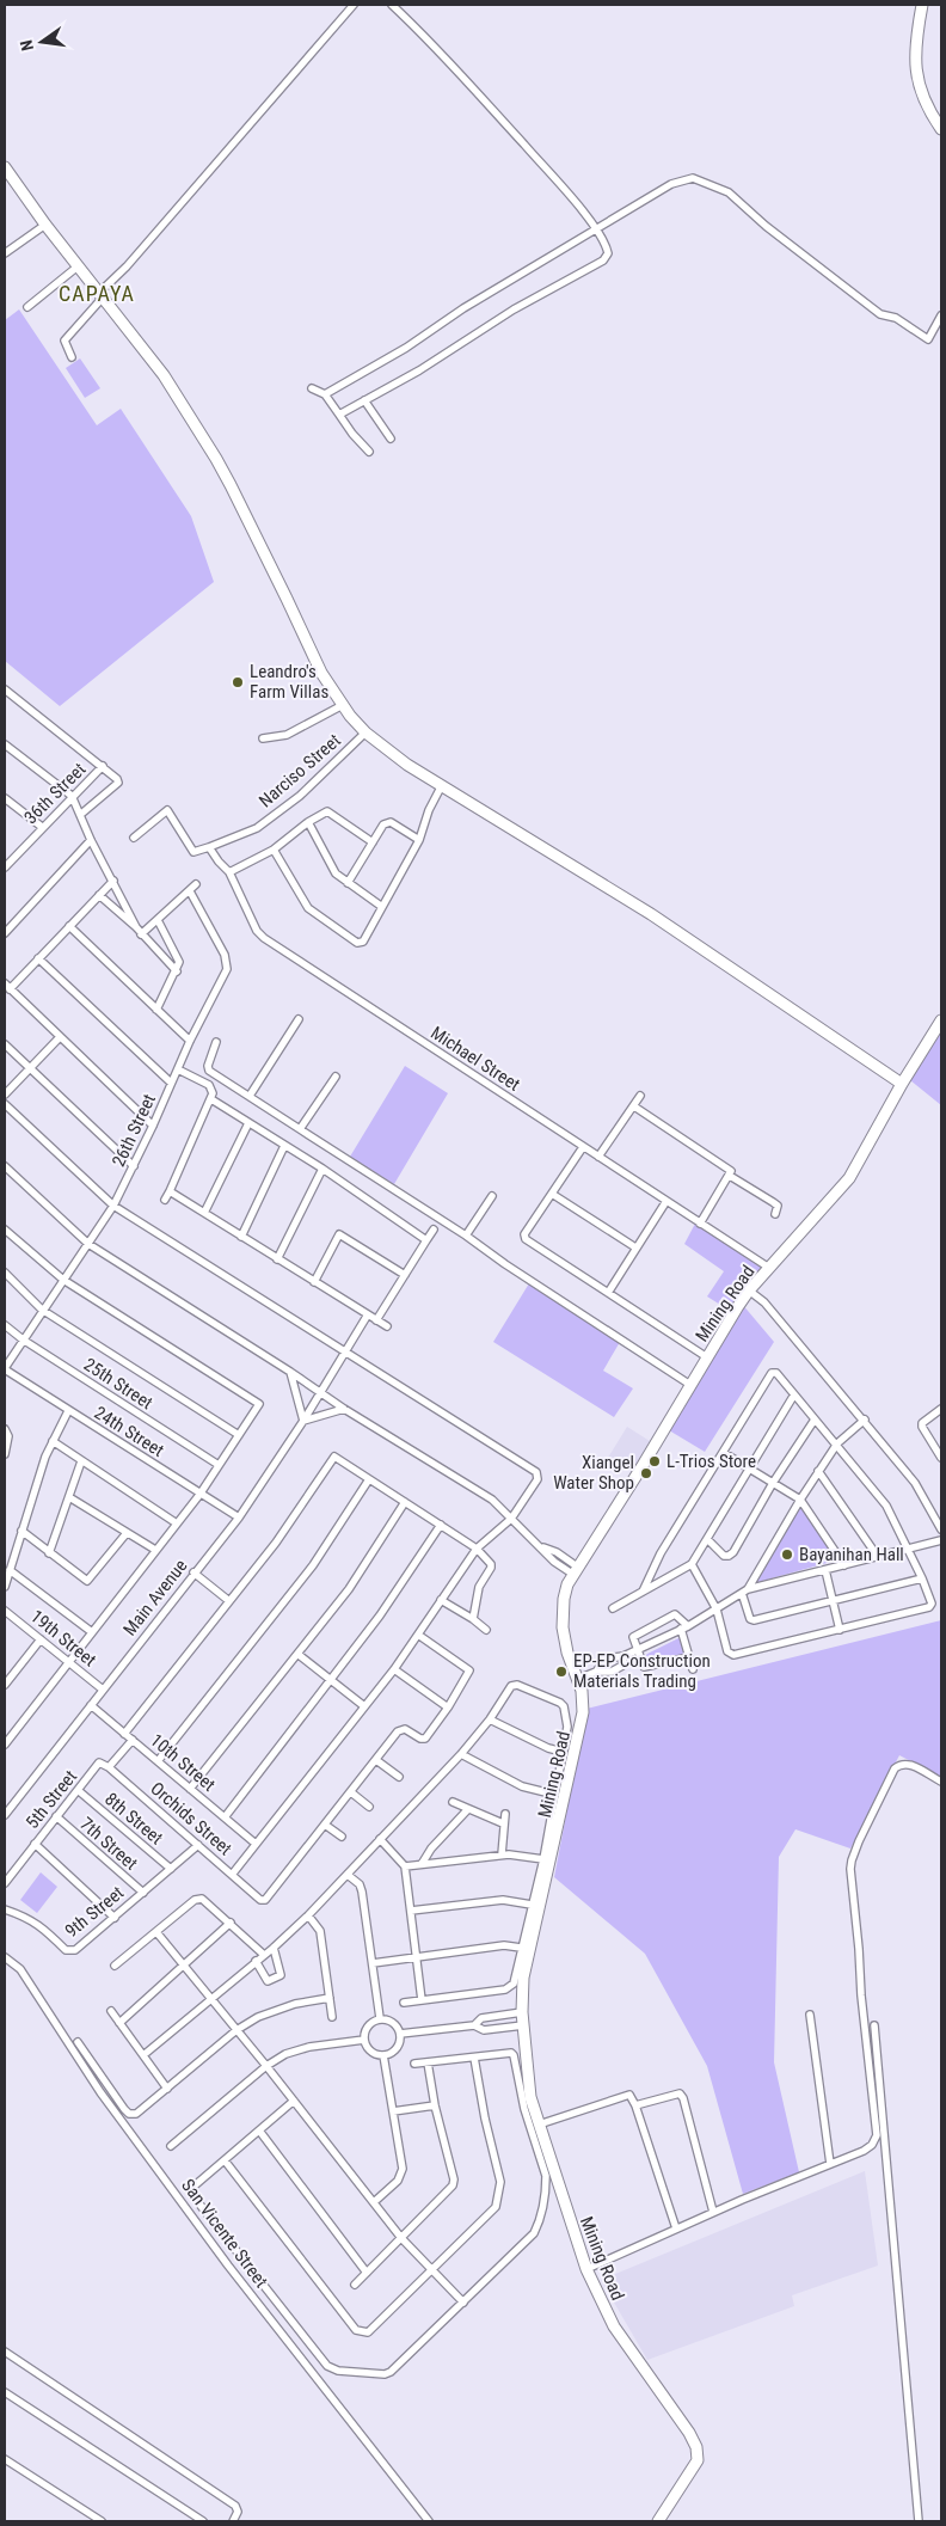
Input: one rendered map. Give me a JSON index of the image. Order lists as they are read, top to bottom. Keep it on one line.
{"streets":{"street":["Narciso Street","36th Street","Michael Street","26th Street","Mining Road","25th Street","24th Street","Main Avenue","19th Street","10th Street","5th Street","8th Street","Orchids Street","7th Street","9th Street","San Vicente Street"]},"crossings":[["Narciso Street","Michael Street"],["Michael Street","Mining Road"],["26th Street","25th Street"],["26th Street","24th Street"],["24th Street","Main Avenue"],["Main Avenue","19th Street"],["Main Avenue","10th Street"],["5th Street","8th Street"],["5th Street","Orchids Street"],["5th Street","7th Street"],["8th Street","9th Street"],["Orchids Street","9th Street"],["7th Street","9th Street"]],"districts":["CAPAYA"],"places":["Leandro's Farm Villas","L-Trios Store","Xiangel Water Shop","Bayanihan Hall","EP-EP Construction Materials Trading"],"north":"left"}
